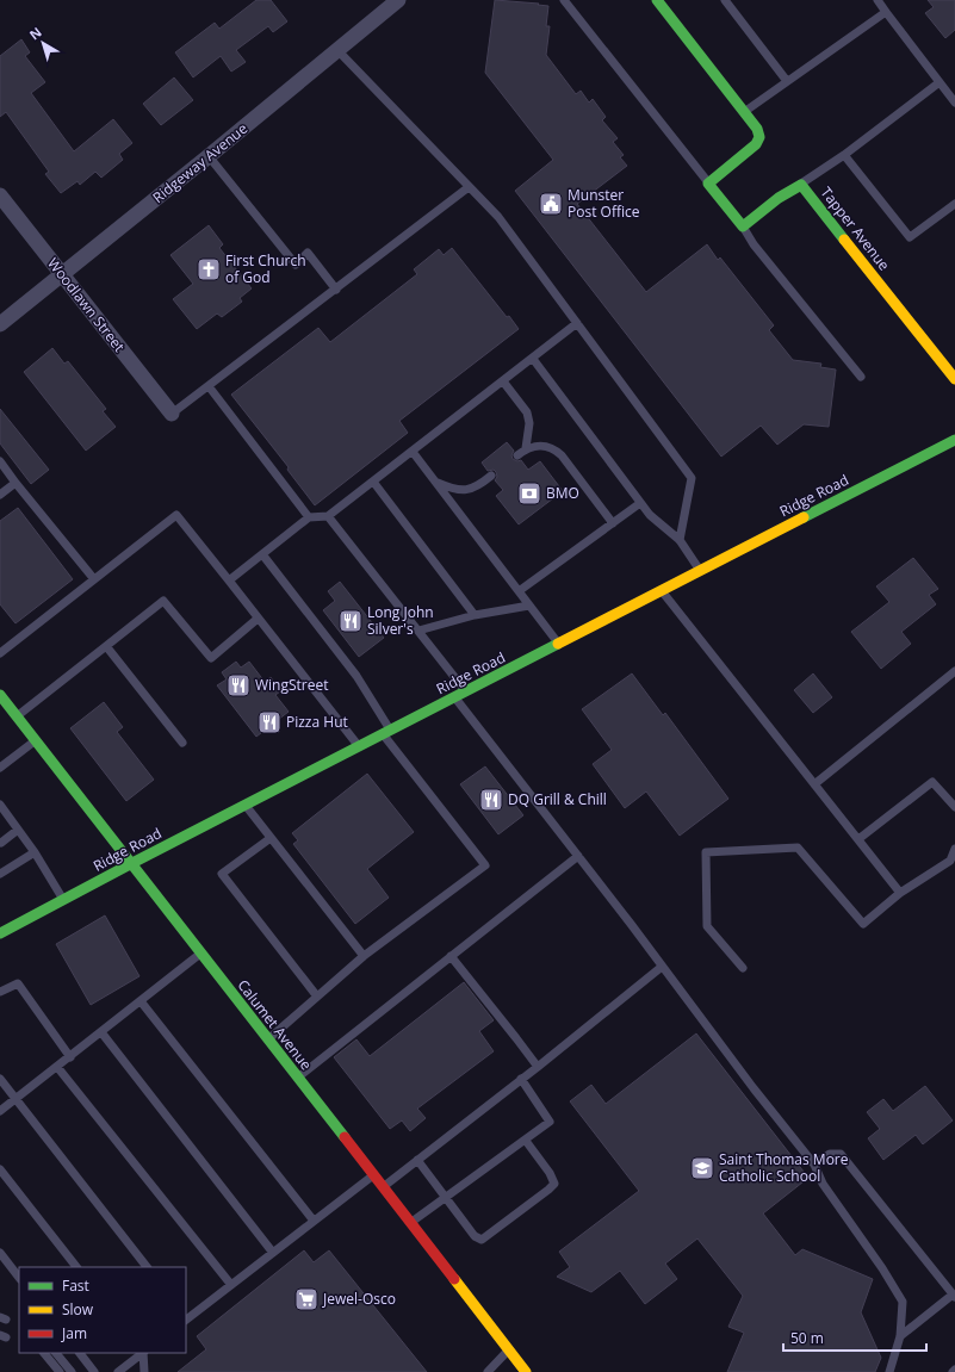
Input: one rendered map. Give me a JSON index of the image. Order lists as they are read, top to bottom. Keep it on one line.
{"streets":{"main road":["Tapper Avenue","Ridge Road","Calumet Avenue"],"street":["Ridgeway Avenue","Woodlawn Street"]},"crossings":[["Ridgeway Avenue","Woodlawn Street"],["Ridge Road","Calumet Avenue"]],"places":{"public building":["Munster Post Office"],"church":["First Church of God"],"bank":["BMO"],"restaurant":["Long John Silver's","WingStreet","Pizza Hut","DQ Grill & Chill"],"school or university":["Saint Thomas More Catholic School"],"supermarket":["Jewel-Osco"]},"legend":["Fast","Slow","Jam"],"scale_bar":"50 m","north":"top left"}
